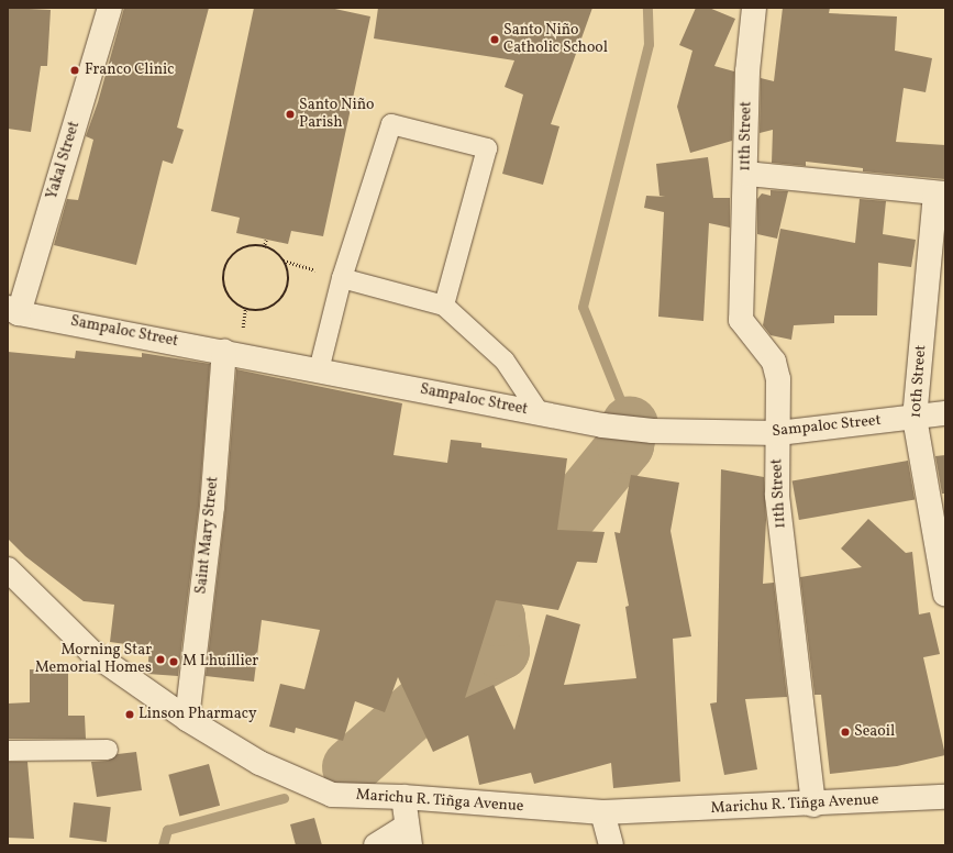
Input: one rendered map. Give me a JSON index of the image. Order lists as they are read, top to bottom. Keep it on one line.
{"streets":{"street":["11th Street","Yakal Street","Sampaloc Street","10th Street","Saint Mary Street","Marichu R. Tiñga Avenue"]},"crossings":[["11th Street","Sampaloc Street"],["11th Street","Marichu R. Tiñga Avenue"],["Yakal Street","Sampaloc Street"],["Sampaloc Street","10th Street"],["Sampaloc Street","Saint Mary Street"],["Saint Mary Street","Marichu R. Tiñga Avenue"]],"places":["Santo Niño Catholic School","Franco Clinic","Santo Niño Parish","Morning Star Memorial Homes","M Lhuillier","Linson Pharmacy","Seaoil"]}
